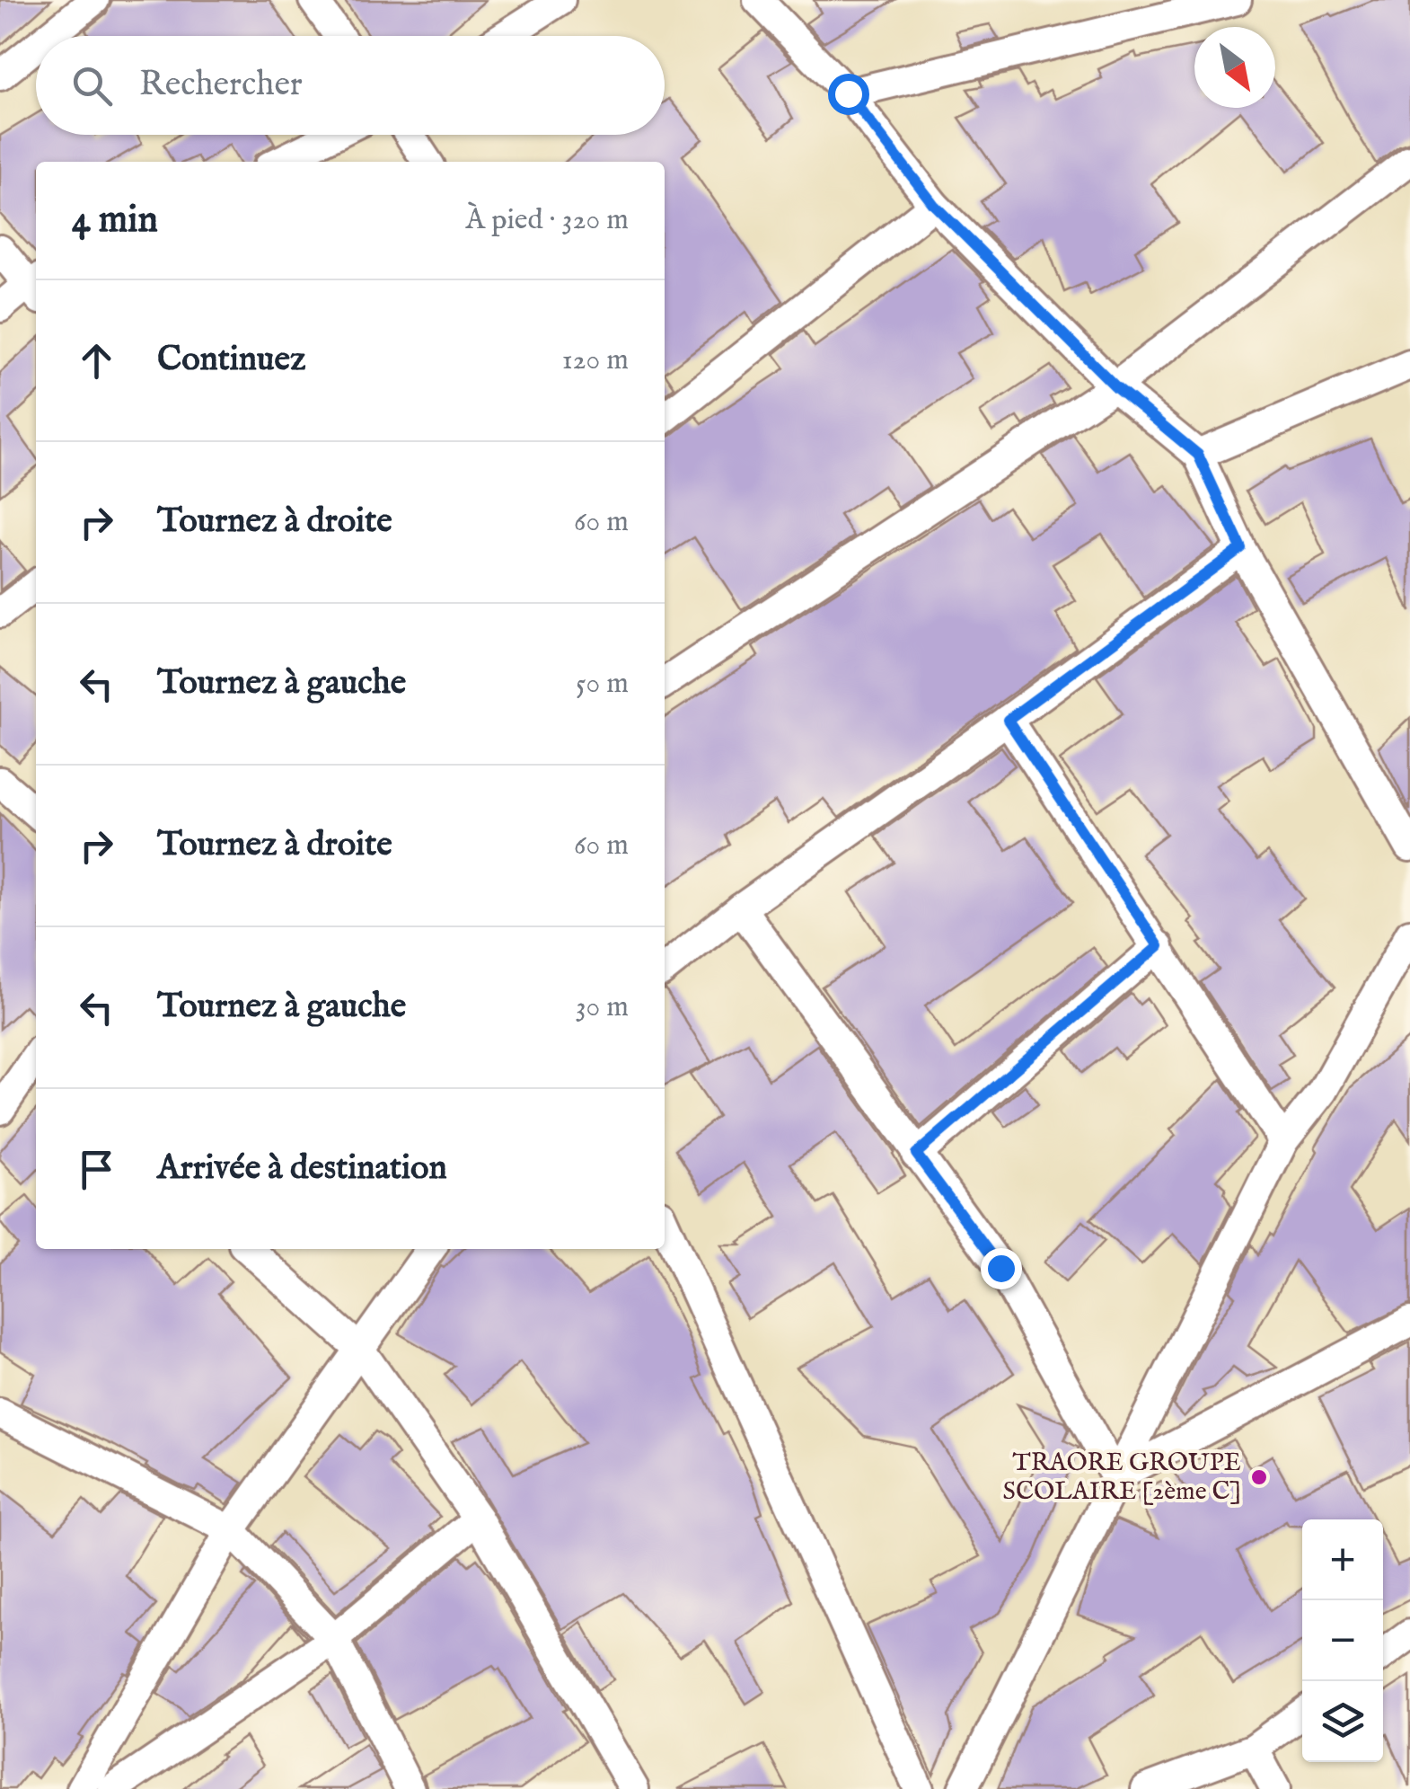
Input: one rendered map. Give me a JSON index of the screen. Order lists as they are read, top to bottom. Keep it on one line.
{"places":["TRAORE GROUPE SCOLAIRE [2ème C]"],"north":"bottom right","page":{"search":"Rechercher","heading":["4 min","À pied · 320 m"],"list":[["Continuez","120 m"],["Tournez à droite","60 m"],["Tournez à gauche","50 m"],["Tournez à droite","60 m"],["Tournez à gauche","30 m"],"Arrivée à destination"],"map_buttons":["+","−"]}}
